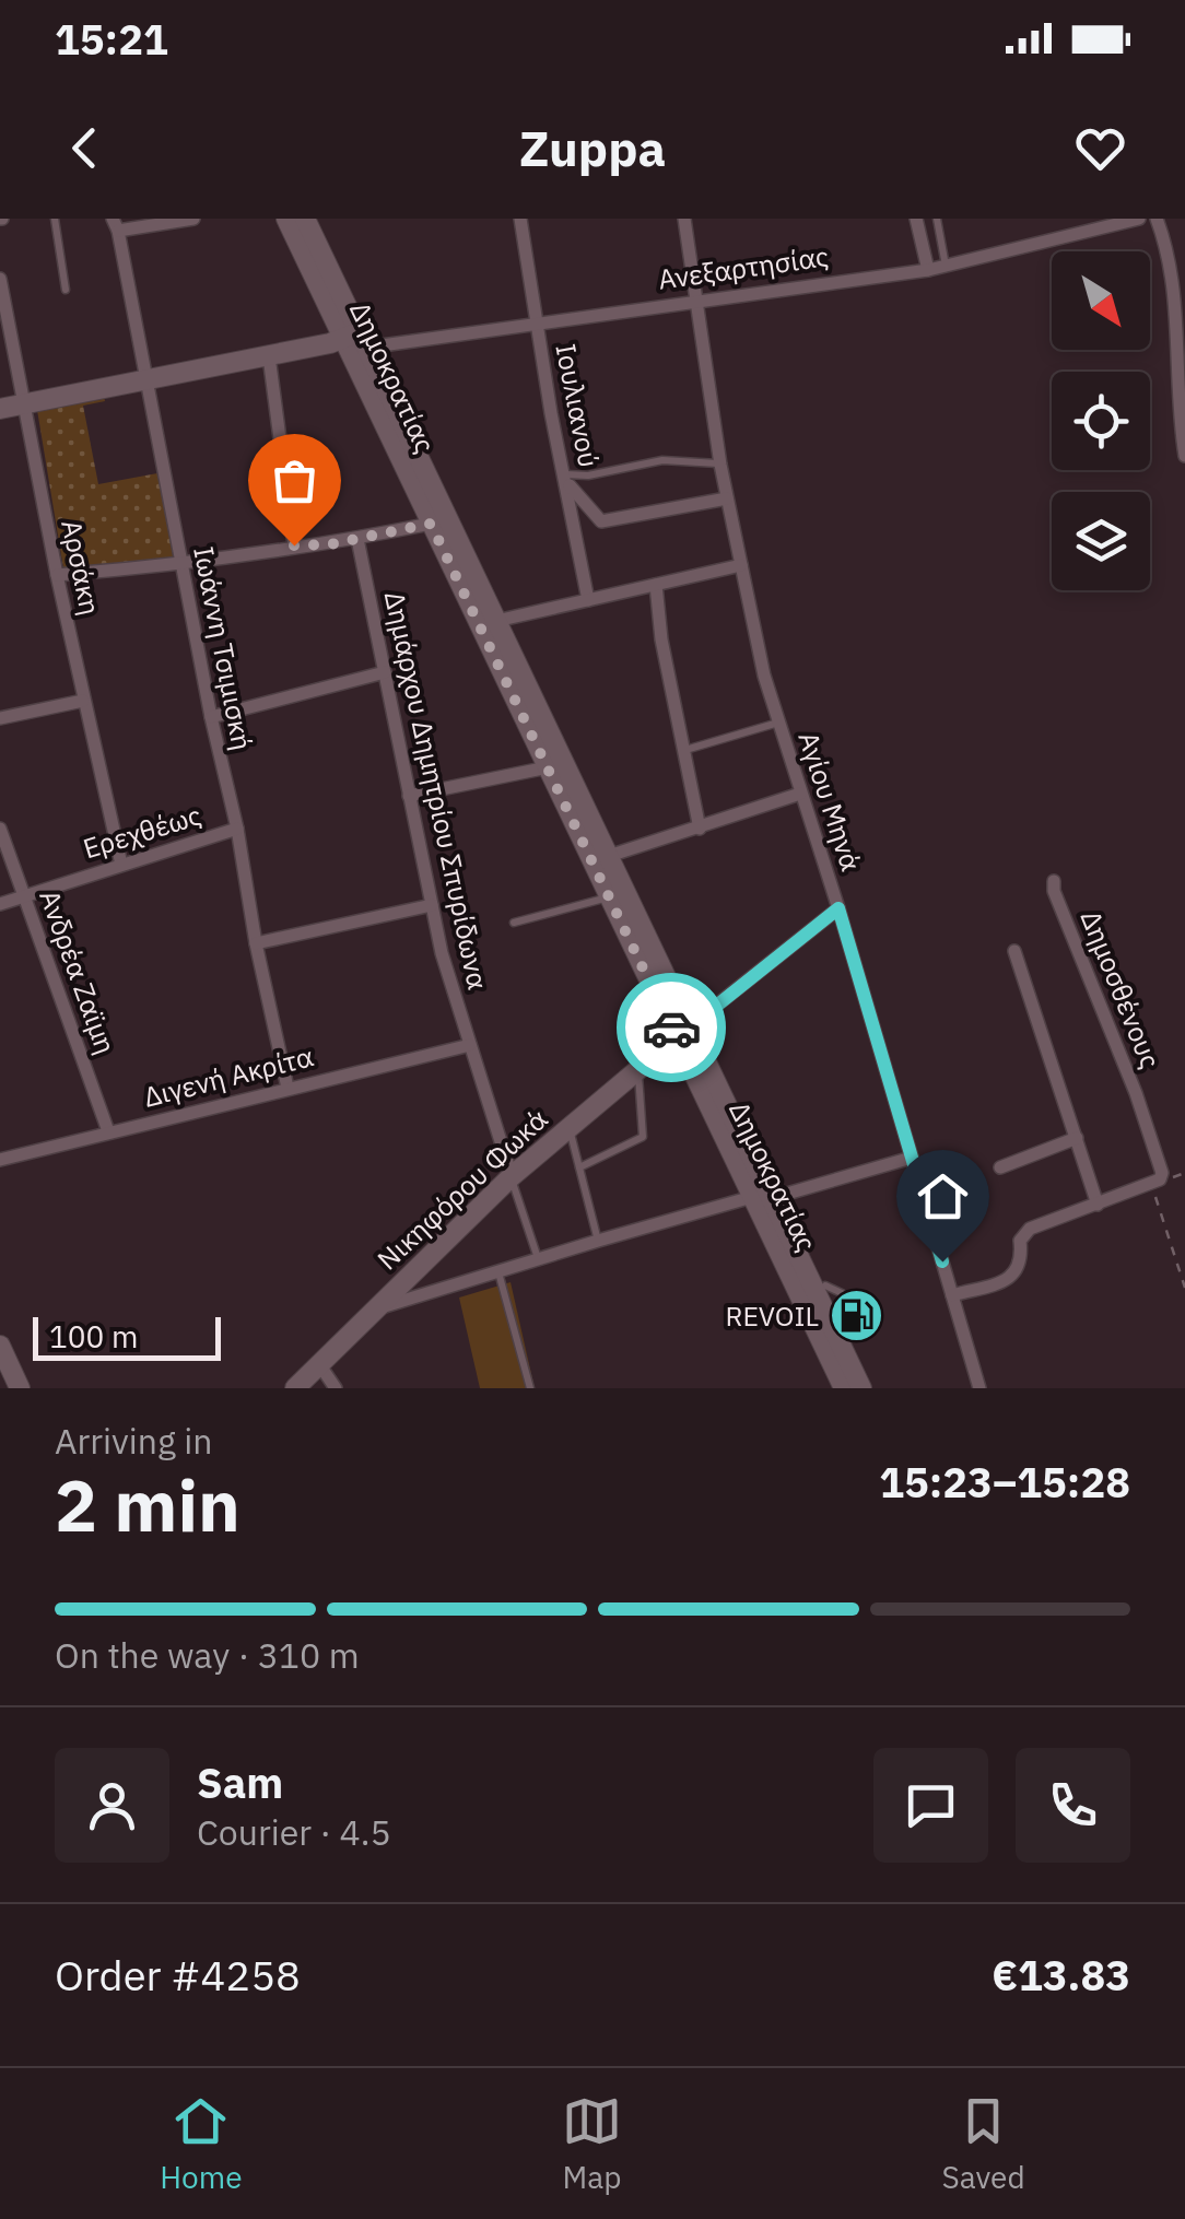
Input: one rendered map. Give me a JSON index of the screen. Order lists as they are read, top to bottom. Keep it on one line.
{"streets":{"main road":["Ανεξαρτησίας","Δημοκρατίας","Νικηφόρου Φωκά"],"street":["Ιουλιανού","Αρσάκη","Ιωάννη Τσιμισκή","Δημάρχου Δημητρίου Σπυρίδωνα","Αγίου Μηνά","Ερεχθέως","Ανδρέα Ζαϊμη","Δημοσθένους","Διγενή Ακρίτα"]},"crossings":[["Ανεξαρτησίας","Δημοκρατίας"],["Ανεξαρτησίας","Ιουλιανού"],["Ανεξαρτησίας","Αρσάκη"],["Ανεξαρτησίας","Ιωάννη Τσιμισκή"],["Ανεξαρτησίας","Αγίου Μηνά"],["Δημοκρατίας","Νικηφόρου Φωκά"],["Αρσάκη","Ερεχθέως"],["Ιωάννη Τσιμισκή","Ερεχθέως"],["Ιωάννη Τσιμισκή","Διγενή Ακρίτα"],["Δημάρχου Δημητρίου Σπυρίδωνα","Διγενή Ακρίτα"],["Δημάρχου Δημητρίου Σπυρίδωνα","Νικηφόρου Φωκά"],["Ερεχθέως","Ανδρέα Ζαϊμη"],["Ανδρέα Ζαϊμη","Διγενή Ακρίτα"]],"places":{"fuel station":["REVOIL"]},"scale_bar":"100 m","north":"bottom right","page":{"status":"15:21","header":"Zuppa","scale":"100 m","heading":["2 min","Arriving in","15:23–15:28"],"panel":["Sam","Courier · 4.5","Order #4258","€13.83"],"bar":"On the way · 310 m","tabs":["Home","Map","Saved"]}}
